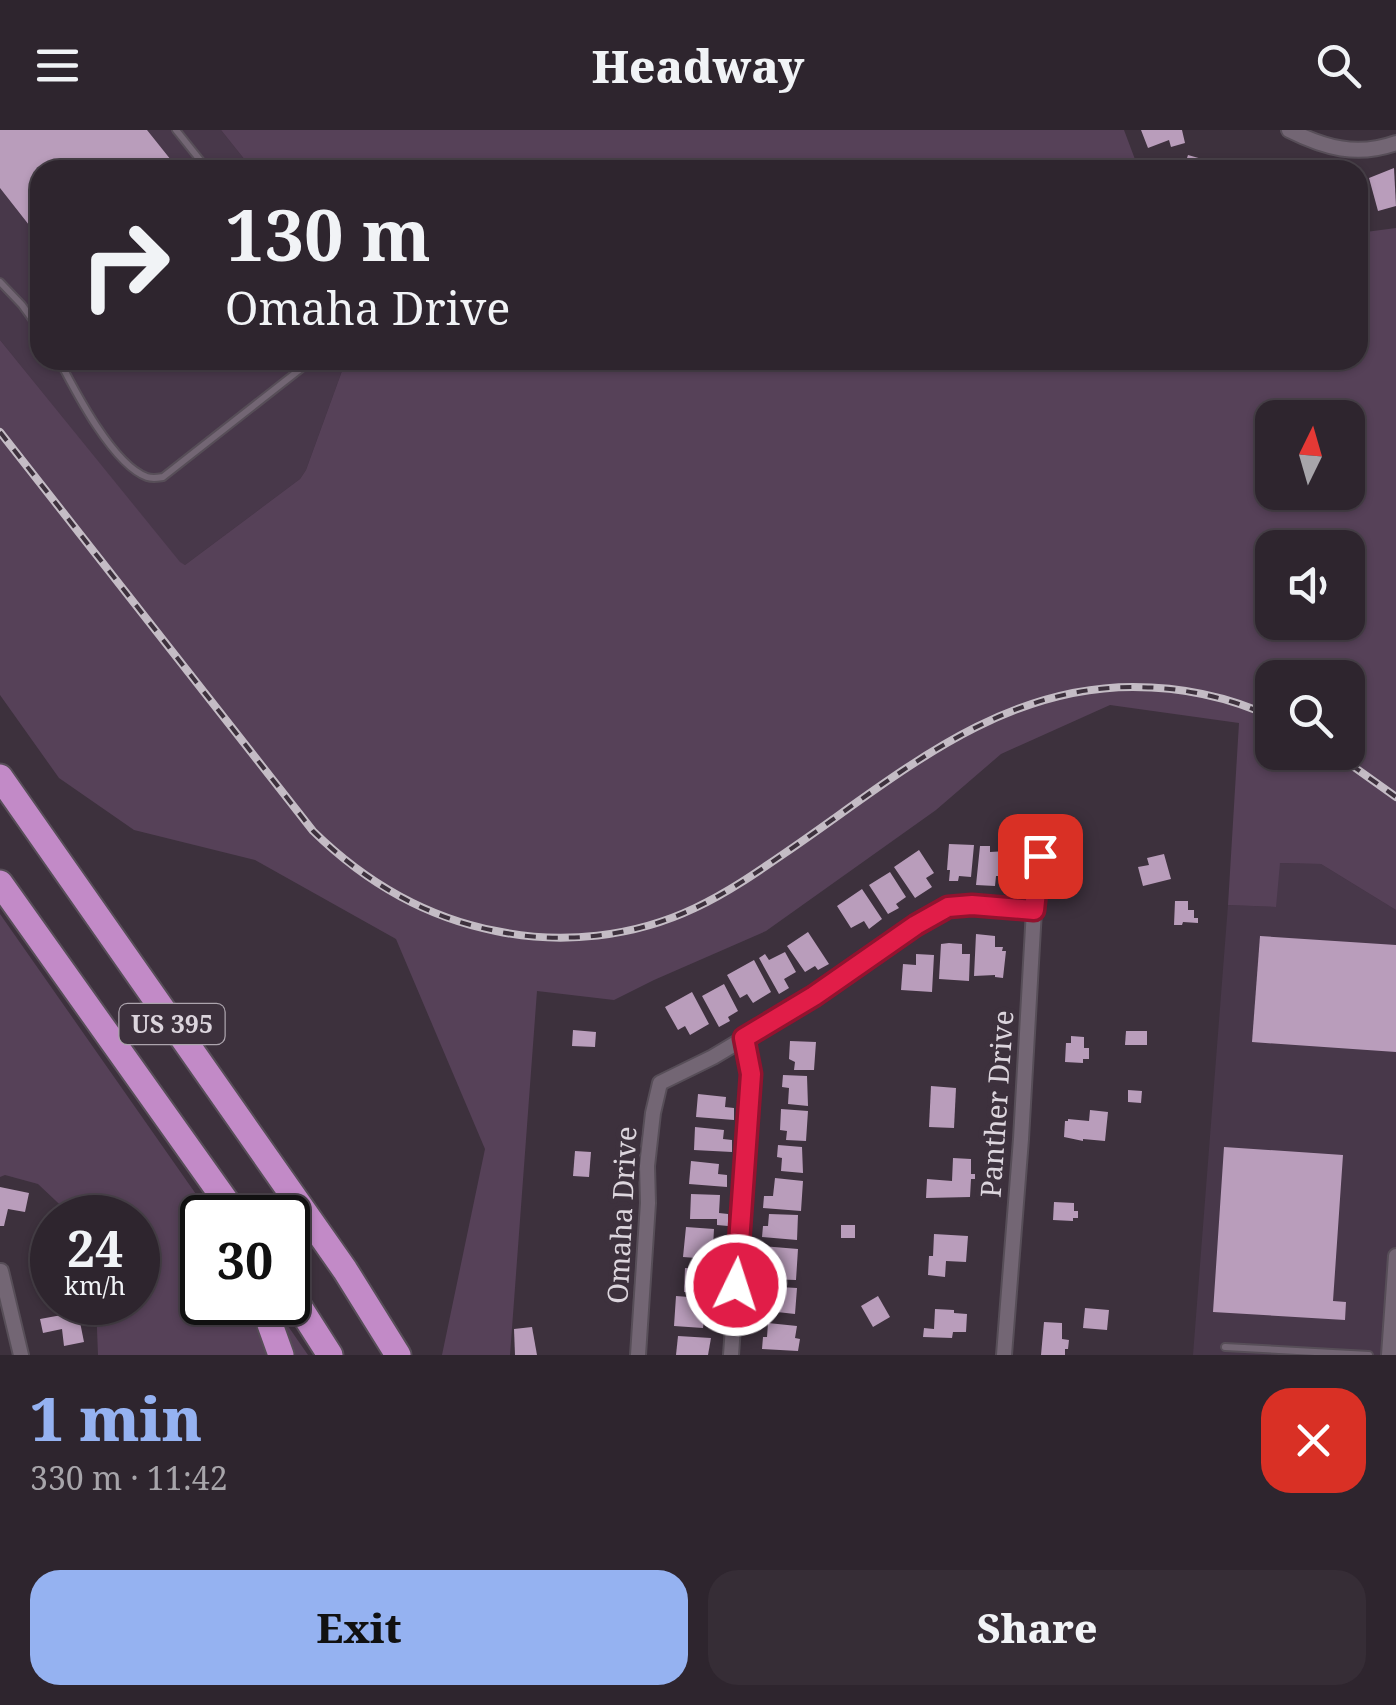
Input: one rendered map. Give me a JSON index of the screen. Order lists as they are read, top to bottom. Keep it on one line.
{"streets":{"highway":["US 395"],"street":["Panther Drive","Omaha Drive"]},"crossings":[["Panther Drive","Omaha Drive"]],"north":"top","page":{"header":"Headway","turn":["130 m","Omaha Drive"],"speed":"24 km/h","limit":"30","heading":["1 min","330 m · 11:42"],"buttons":["Exit","Share"]}}
